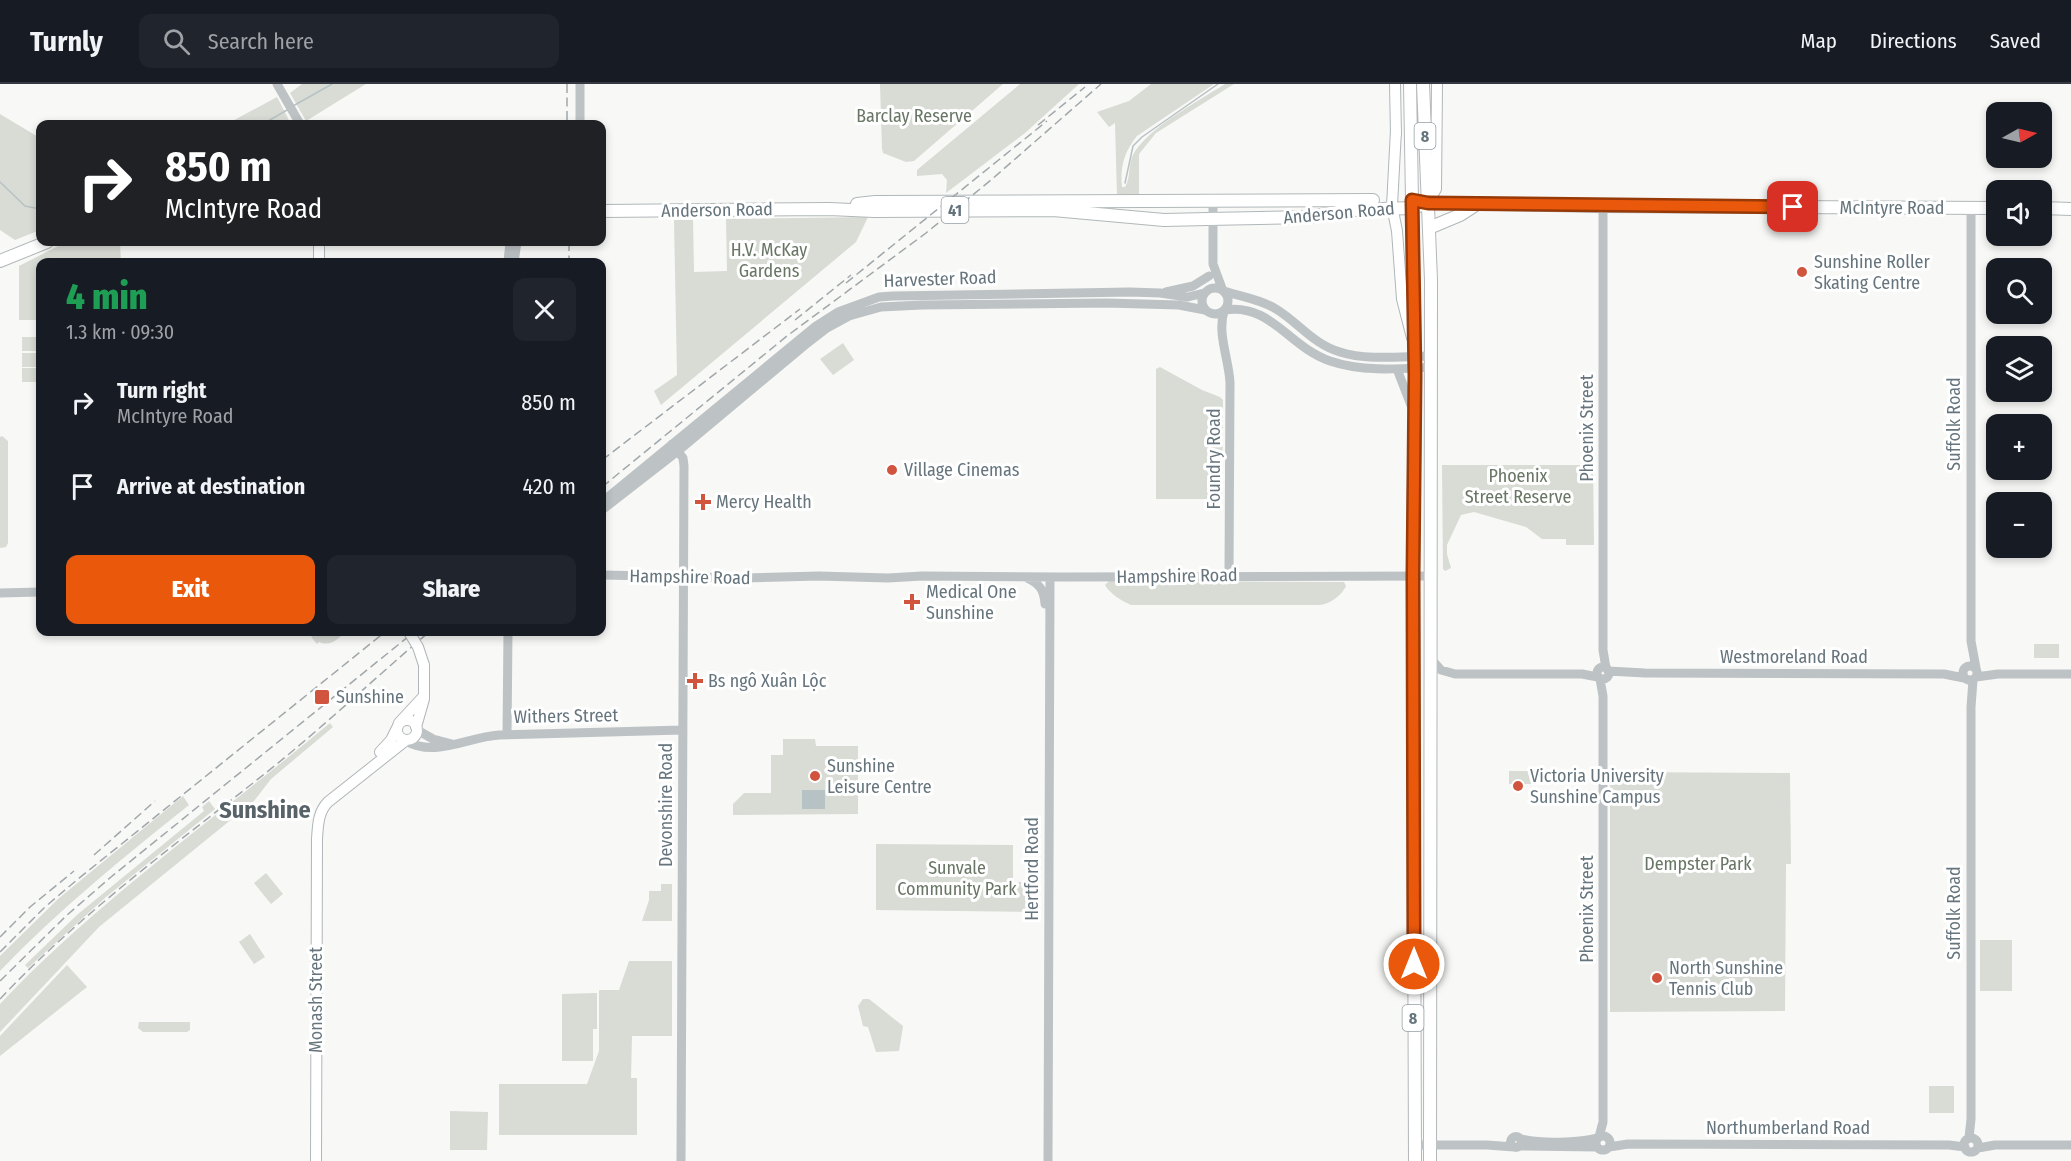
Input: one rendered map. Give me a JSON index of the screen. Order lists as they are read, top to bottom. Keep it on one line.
{"streets":{"main road":["8","McIntyre Road","Anderson Road","41","Monash Street"],"street":["Harvester Road","Suffolk Road","Phoenix Street","Foundry Road","Hampshire Road","Westmoreland Road","Withers Street","Devonshire Road","Hertford Road","Northumberland Road"]},"crossings":[["8","McIntyre Road"],["8","Anderson Road"],["8","Hampshire Road"],["8","Westmoreland Road"],["8","Northumberland Road"],["McIntyre Road","Anderson Road"],["McIntyre Road","Suffolk Road"],["McIntyre Road","Phoenix Street"],["Harvester Road","Foundry Road"],["Harvester Road","Devonshire Road"],["Suffolk Road","Westmoreland Road"],["Suffolk Road","Northumberland Road"],["Phoenix Street","Westmoreland Road"],["Phoenix Street","Northumberland Road"],["Foundry Road","Hampshire Road"],["Hampshire Road","Devonshire Road"],["Hampshire Road","Hertford Road"],["Withers Street","Devonshire Road"]],"districts":["Sunshine"],"parks":["Barclay Reserve","H.V. McKay Gardens","Phoenix Street Reserve","Dempster Park","Sunvale Community Park"],"places":{"other":["Sunshine Roller Skating Centre","Village Cinemas","Sunshine Leisure Centre","Victoria University Sunshine Campus","North Sunshine Tennis Club"],"health":["Mercy Health","Medical One Sunshine","Bs ngô Xuân Lộc"],"transit":["Sunshine"]},"north":"right","page":{"header":"Turnly","search":"Search here","nav":["Map","Directions","Saved"],"map_buttons":["+","−"],"turn":["850 m","McIntyre Road"],"heading":["4 min","1.3 km · 09:30"],"list":[{"name":"Turn right","note":"McIntyre Road","value":"850 m"},{"name":"Arrive at destination","value":"420 m"}],"buttons":["Exit","Share"]}}
